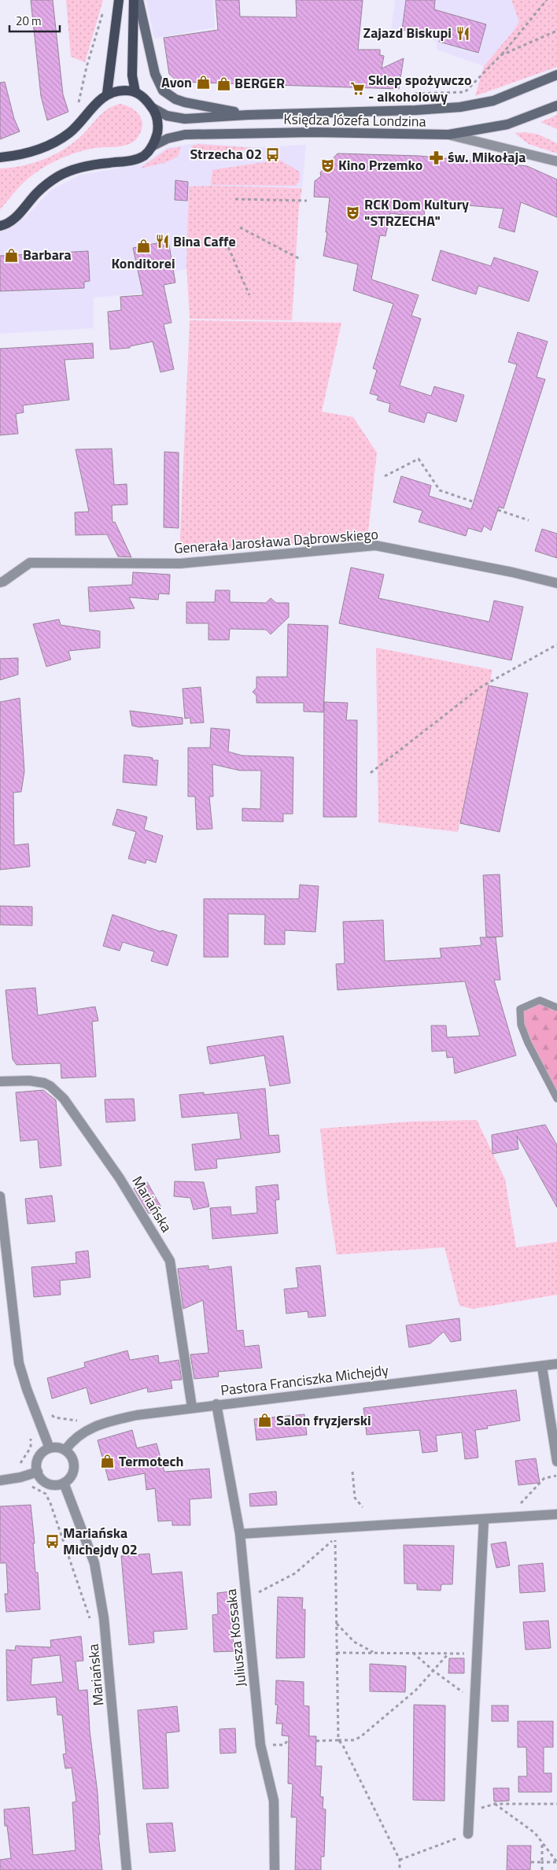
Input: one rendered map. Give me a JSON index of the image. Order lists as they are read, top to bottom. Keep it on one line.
{"streets":{"main road":["Księdza Józefa Londzina"],"street":["Generała Jarosława Dąbrowskiego","Mariańska","Pastora Franciszka Michejdy","Juliusza Kossaka"]},"crossings":[["Mariańska","Pastora Franciszka Michejdy"],["Pastora Franciszka Michejdy","Juliusza Kossaka"]],"places":{"restaurant":["Zajazd Biskupi","Bina Caffe"],"shop":["Avon","BERGER","Konditorei","Barbara","Salon fryzjerski","Termotech"],"supermarket":["Sklep spożywczo - alkoholowy"],"bus stop":["Strzecha 02","Mariańska Michejdy 02"],"pharmacy":["św. Mikołaja"],"theatre":["Kino Przemko","RCK Dom Kultury \"STRZECHA\""]},"scale_bar":"20 m"}
